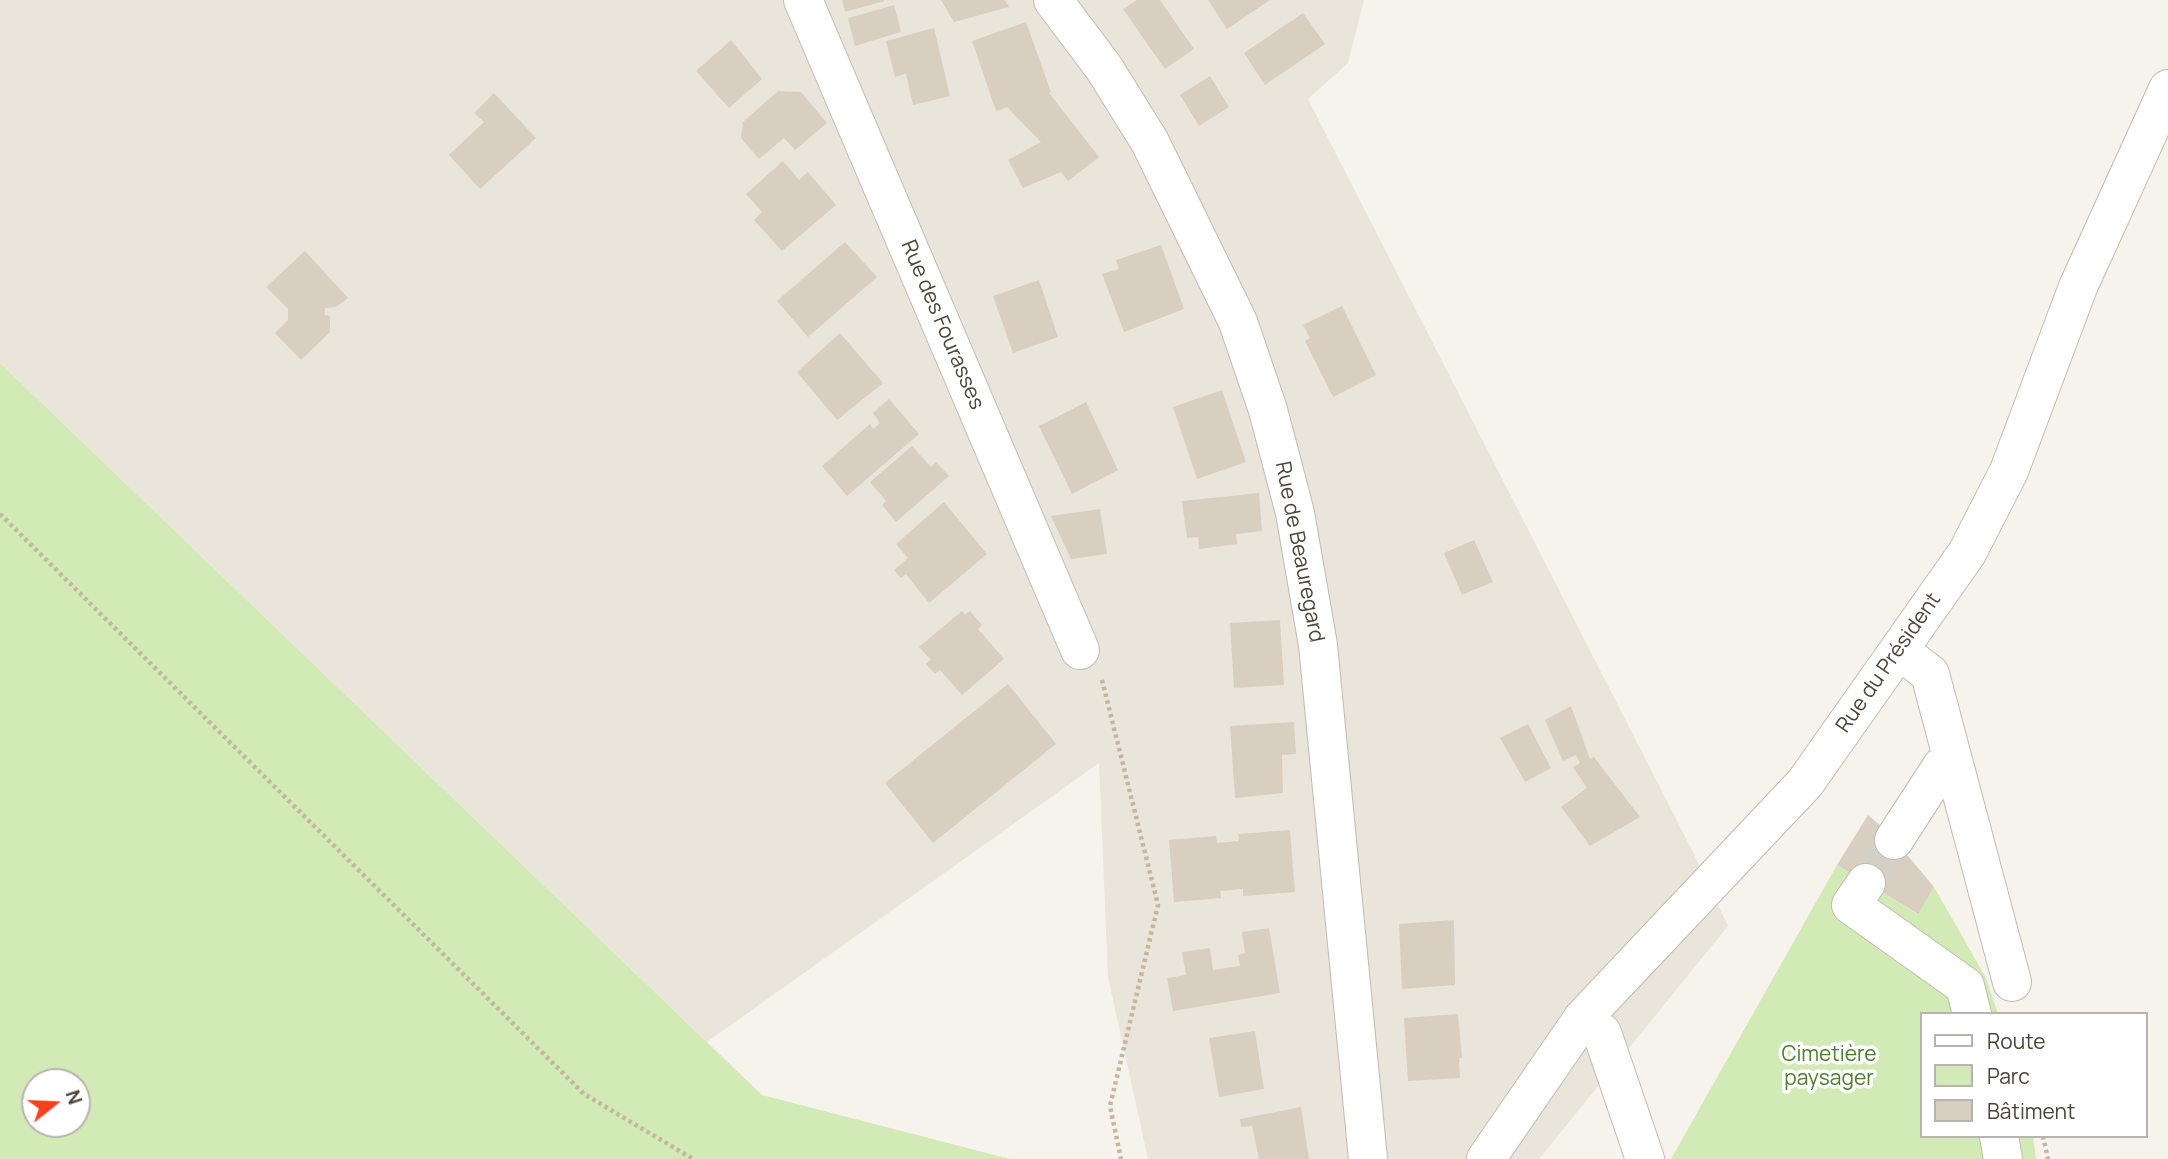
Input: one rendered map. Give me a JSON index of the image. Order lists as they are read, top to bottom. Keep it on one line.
{"streets":{"street":["Rue des Fourasses","Rue de Beauregard","Rue du Président"]},"parks":["Cimetière paysager"],"legend":["Route","Parc","Bâtiment"],"north":"right"}
